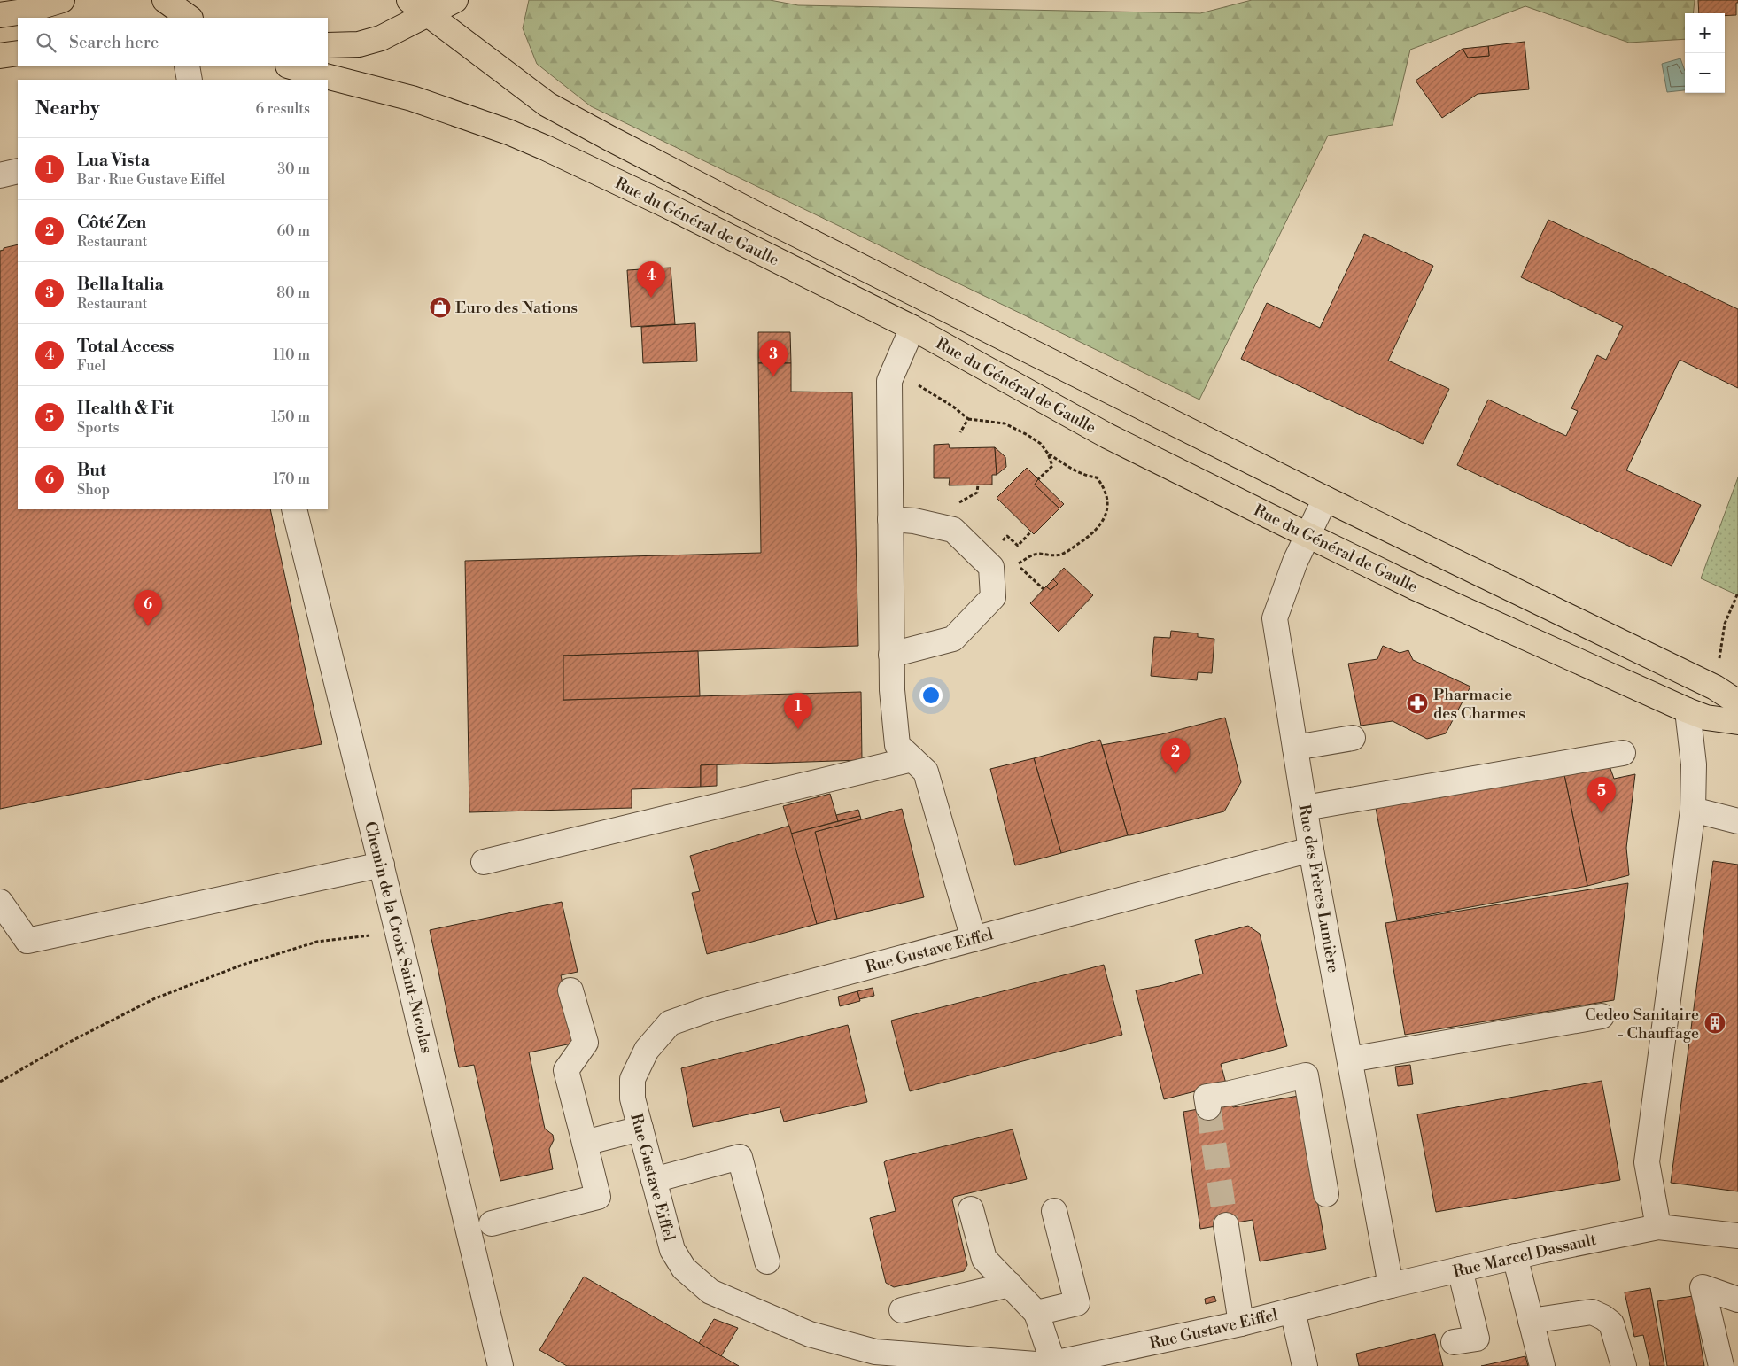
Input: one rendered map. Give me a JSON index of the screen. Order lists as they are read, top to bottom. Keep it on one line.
{"streets":{"main road":["Rue du Général de Gaulle"],"street":["Rue des Frères Lumière","Chemin de la Croix Saint-Nicolas","Rue Gustave Eiffel","Rue Marcel Dassault"]},"crossings":[["Rue du Général de Gaulle","Rue des Frères Lumière"],["Rue des Frères Lumière","Rue Gustave Eiffel"],["Rue des Frères Lumière","Rue Marcel Dassault"],["Rue Gustave Eiffel","Rue Marcel Dassault"]],"places":{"shop":["Euro des Nations"],"pharmacy":["Pharmacie des Charmes"],"building":["Cedeo Sanitaire - Chauffage"]},"page":{"map_buttons":["+","−"],"search":"Search here","heading":["Nearby","6 results"],"list":[{"mark":"1","name":"Lua Vista","note":"Bar · Rue Gustave Eiffel","value":"30 m"},{"mark":"2","name":"Côté Zen","note":"Restaurant","value":"60 m"},{"mark":"3","name":"Bella Italia","note":"Restaurant","value":"80 m"},{"mark":"4","name":"Total Access","note":"Fuel","value":"110 m"},{"mark":"5","name":"Health & Fit","note":"Sports","value":"150 m"},{"mark":"6","name":"But","note":"Shop","value":"170 m"}],"pins":["4","3","6","1","2","5"]}}
